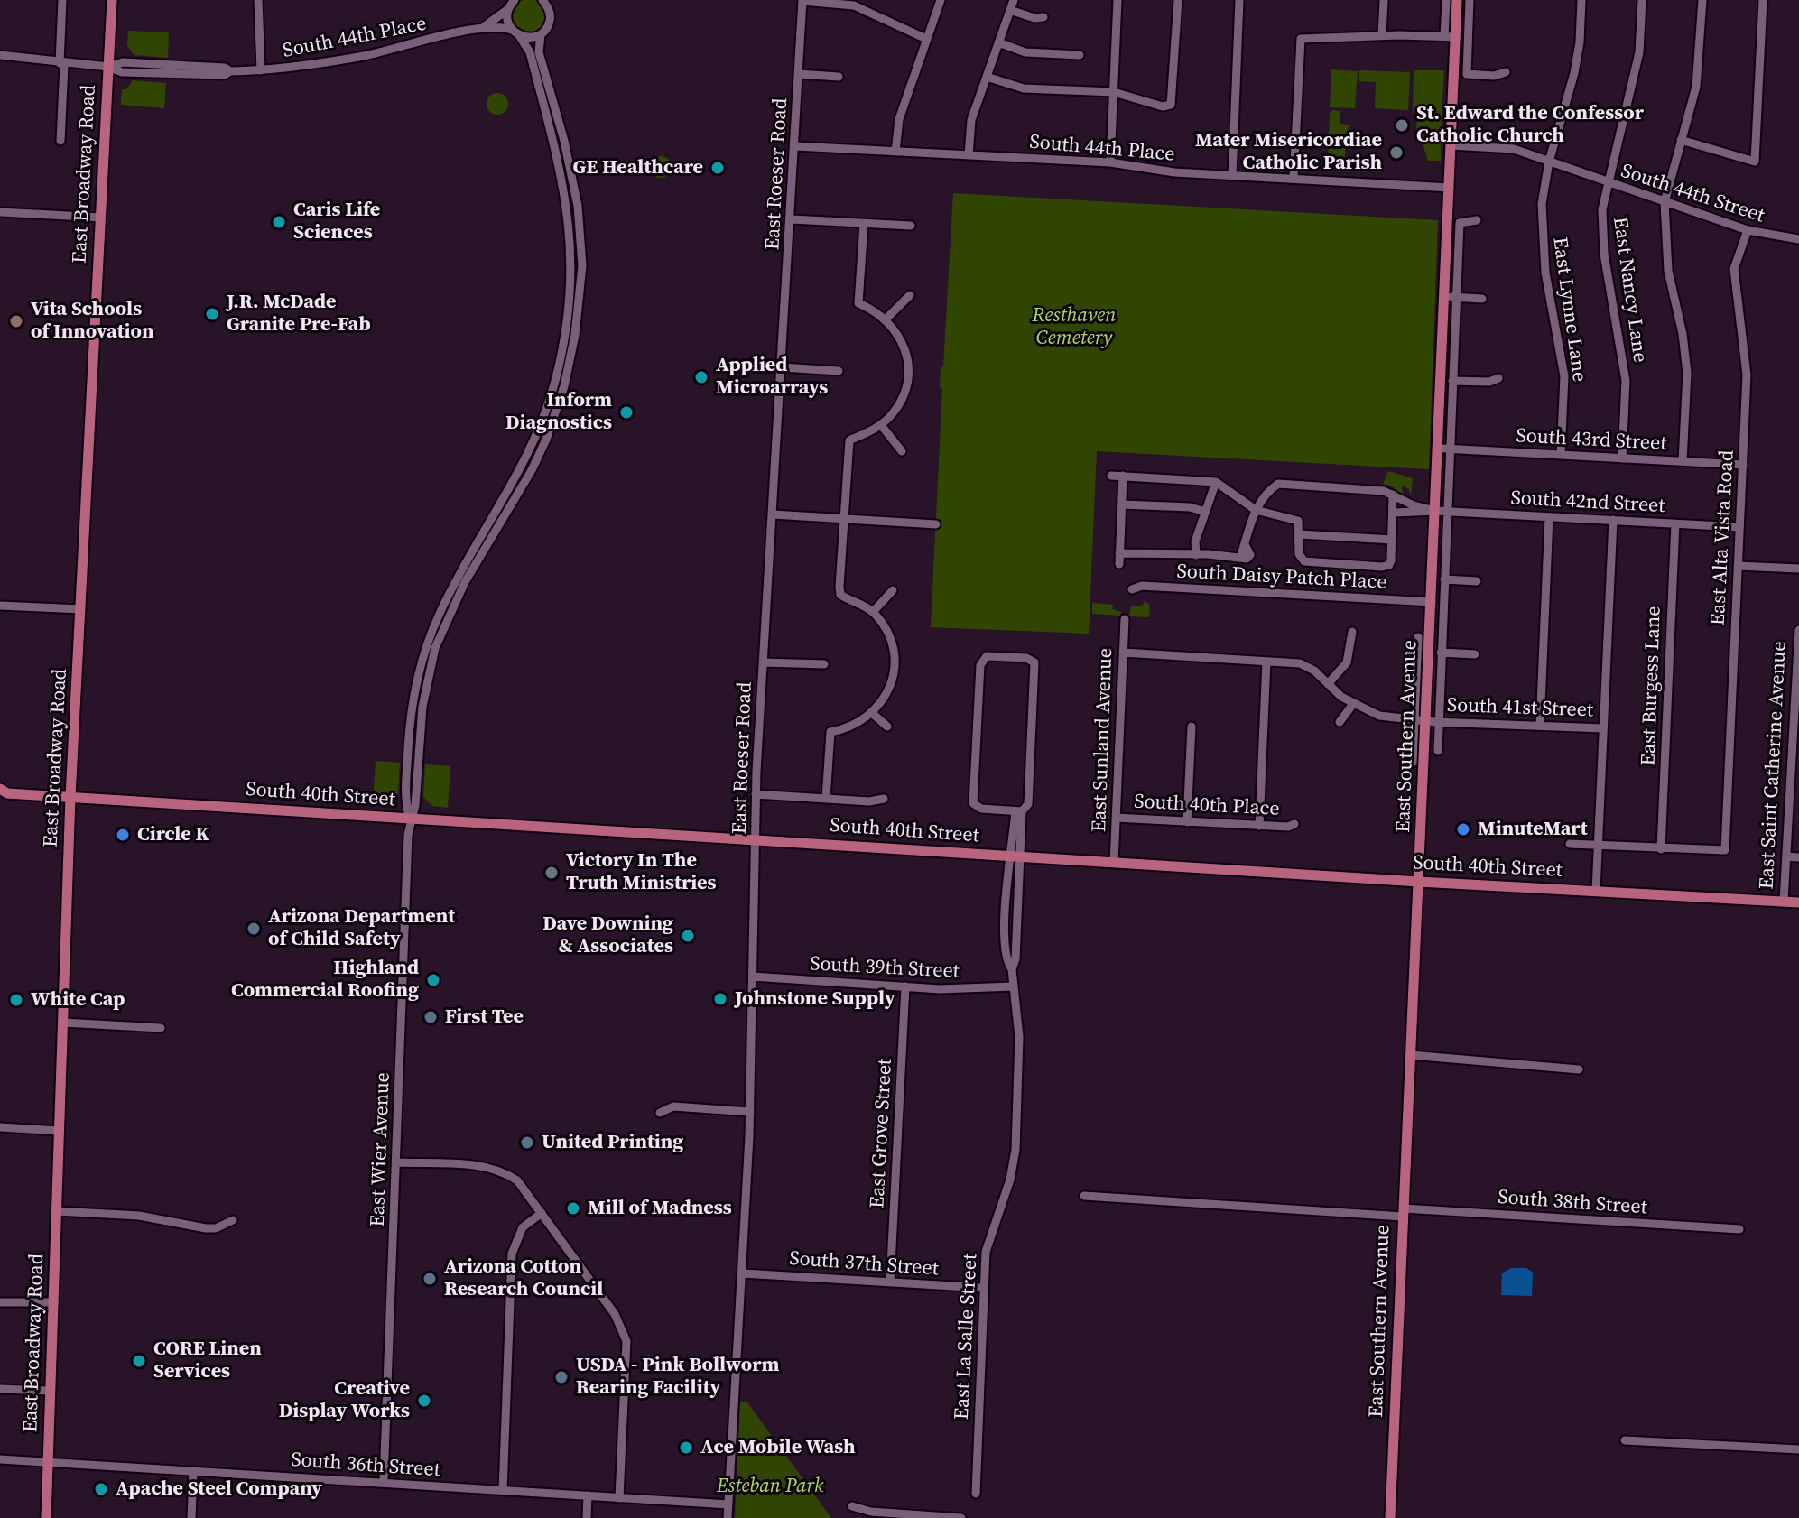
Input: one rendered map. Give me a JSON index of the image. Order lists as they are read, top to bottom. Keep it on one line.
{"streets":{"main road":["East Broadway Road","East Southern Avenue","South 40th Street"],"street":["South 44th Place","East Roeser Road","South 44th Street","East Nancy Lane","East Lynne Lane","South 43rd Street","South 42nd Street","East Alta Vista Road","South Daisy Patch Place","East Burgess Lane","South 41st Street","East Sunland Avenue","East Saint Catherine Avenue","South 40th Place","South 39th Street","East Grove Street","East Wier Avenue","South 38th Street","South 37th Street","East La Salle Street","South 36th Street"]},"crossings":[["South 44th Place","East Broadway Road"],["South 44th Place","East Roeser Road"],["South 44th Place","East Southern Avenue"],["East Broadway Road","South 40th Street"],["East Broadway Road","South 36th Street"],["East Roeser Road","South 40th Street"],["East Roeser Road","South 39th Street"],["East Roeser Road","South 37th Street"],["East Roeser Road","South 36th Street"],["South 44th Street","East Nancy Lane"],["South 44th Street","East Lynne Lane"],["South 44th Street","East Alta Vista Road"],["South 44th Street","East Southern Avenue"],["East Nancy Lane","South 43rd Street"],["East Lynne Lane","South 43rd Street"],["South 43rd Street","East Alta Vista Road"],["South 43rd Street","East Southern Avenue"],["South 42nd Street","East Alta Vista Road"],["South 42nd Street","East Burgess Lane"],["South 42nd Street","East Southern Avenue"],["East Alta Vista Road","East Burgess Lane"],["South Daisy Patch Place","East Southern Avenue"],["South 41st Street","East Southern Avenue"],["South 41st Street","East Sunland Avenue"],["East Southern Avenue","South 40th Street"],["East Southern Avenue","South 38th Street"],["East Sunland Avenue","South 40th Street"],["East Sunland Avenue","South 40th Place"],["East Saint Catherine Avenue","South 40th Street"],["South 40th Street","East Wier Avenue"],["South 40th Street","East La Salle Street"],["South 39th Street","East Grove Street"],["South 39th Street","East La Salle Street"],["East Grove Street","South 37th Street"],["East Wier Avenue","South 36th Street"],["South 37th Street","East La Salle Street"]],"parks":["Resthaven Cemetery","Esteban Park"],"places":["St. Edward the Confessor Catholic Church","Mater Misericordiae Catholic Parish","GE Healthcare","Caris Life Sciences","J.R. McDade Granite Pre-Fab","Vita Schools of Innovation","Applied Microarrays","Inform Diagnostics","MinuteMart","Circle K","Victory In The Truth Ministries","Arizona Department of Child Safety","Dave Downing & Associates","Highland Commercial Roofing","Johnstone Supply","White Cap","First Tee","United Printing","Mill of Madness","Arizona Cotton Research Council","CORE Linen Services","USDA - Pink Bollworm Rearing Facility","Creative Display Works","Ace Mobile Wash","Apache Steel Company"]}
